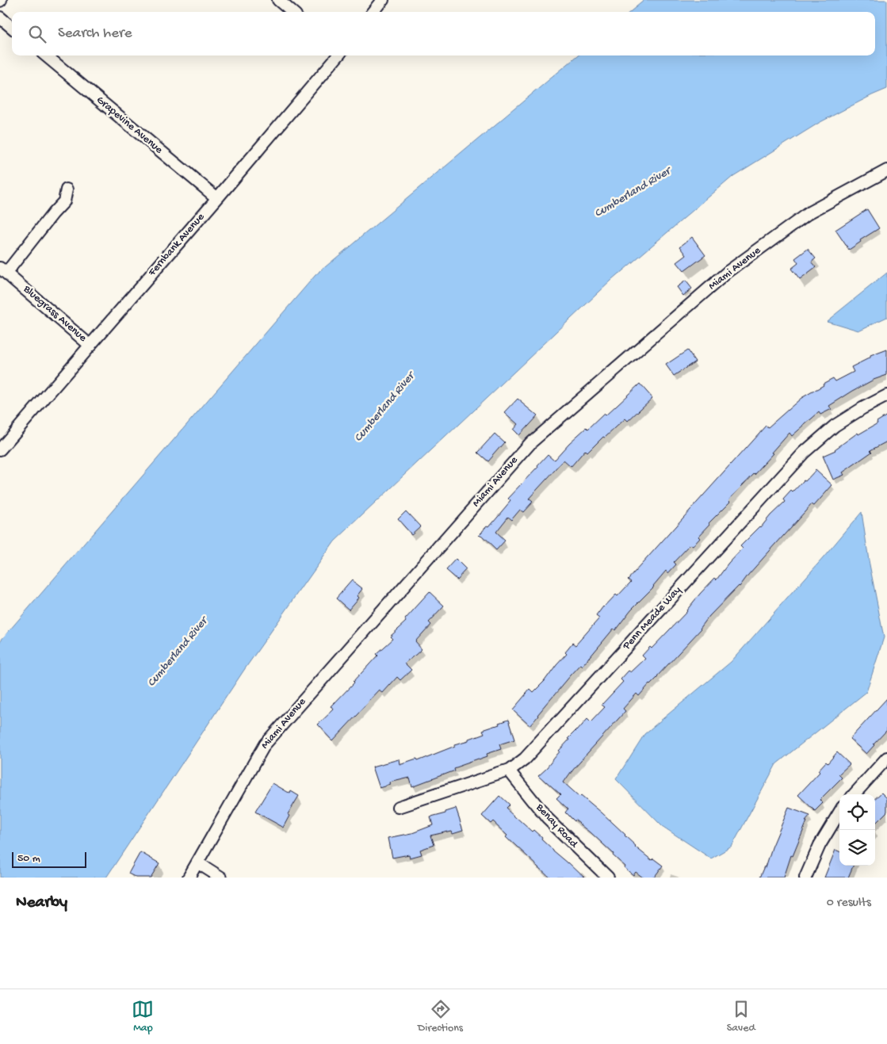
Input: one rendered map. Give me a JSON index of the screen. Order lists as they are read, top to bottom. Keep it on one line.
{"streets":{"street":["Grapevine Avenue","Fernbank Avenue","Miami Avenue","Bluegrass Avenue","Penn Meade Way","Benay Road"]},"crossings":[["Grapevine Avenue","Fernbank Avenue"],["Fernbank Avenue","Bluegrass Avenue"],["Penn Meade Way","Benay Road"]],"water":["Cumberland River"],"scale_bar":"50 m","page":{"search":"Search here","scale":"50 m","heading":["Nearby","0 results"],"nav":["Map","Directions","Saved"]}}
